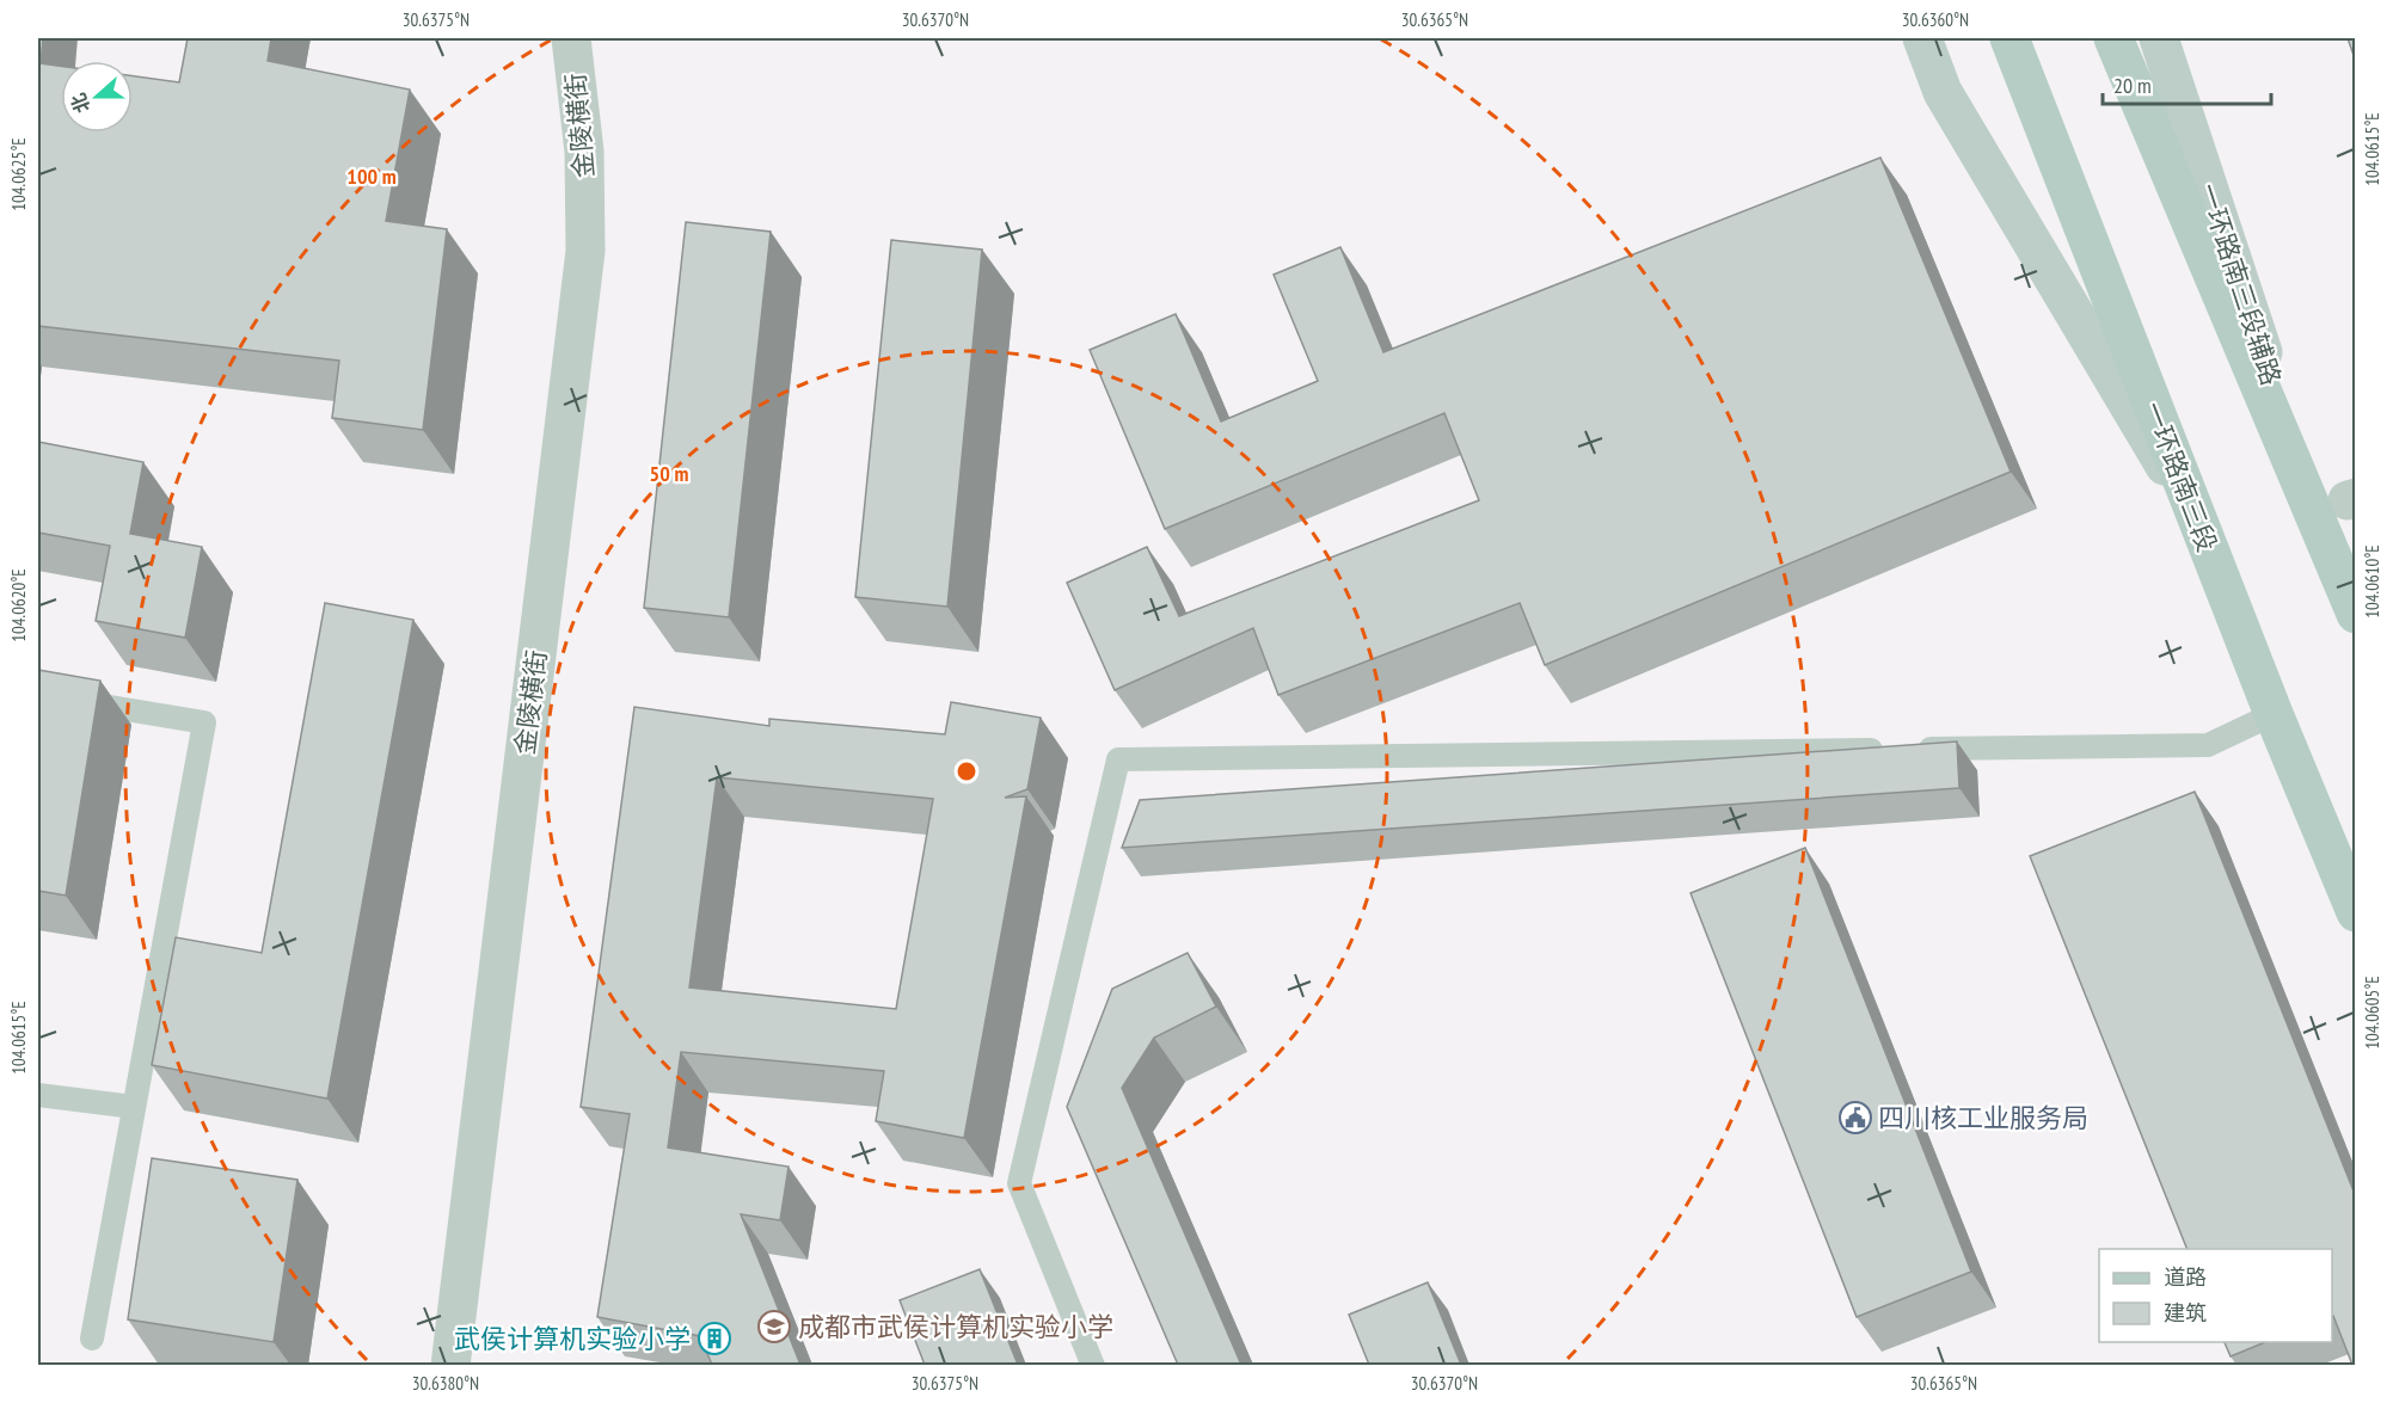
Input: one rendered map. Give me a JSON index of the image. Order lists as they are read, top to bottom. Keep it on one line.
{"streets":{"main road":["一环路南三段辅路","一环路南三段"],"street":["金陵横街"]},"places":{"public building":["四川核工业服务局"],"school or university":["成都市武侯计算机实验小学"],"building":["武侯计算机实验小学"]},"legend":["道路","建筑"],"scale_bar":"20 m","north":"left","coordinates":["30.6375°N","30.6370°N","30.6365°N","30.6360°N","104.0615°E","104.0625°E","104.0610°E","104.0620°E","104.0605°E","30.6380°N"],"rings":["100 m","50 m"]}
